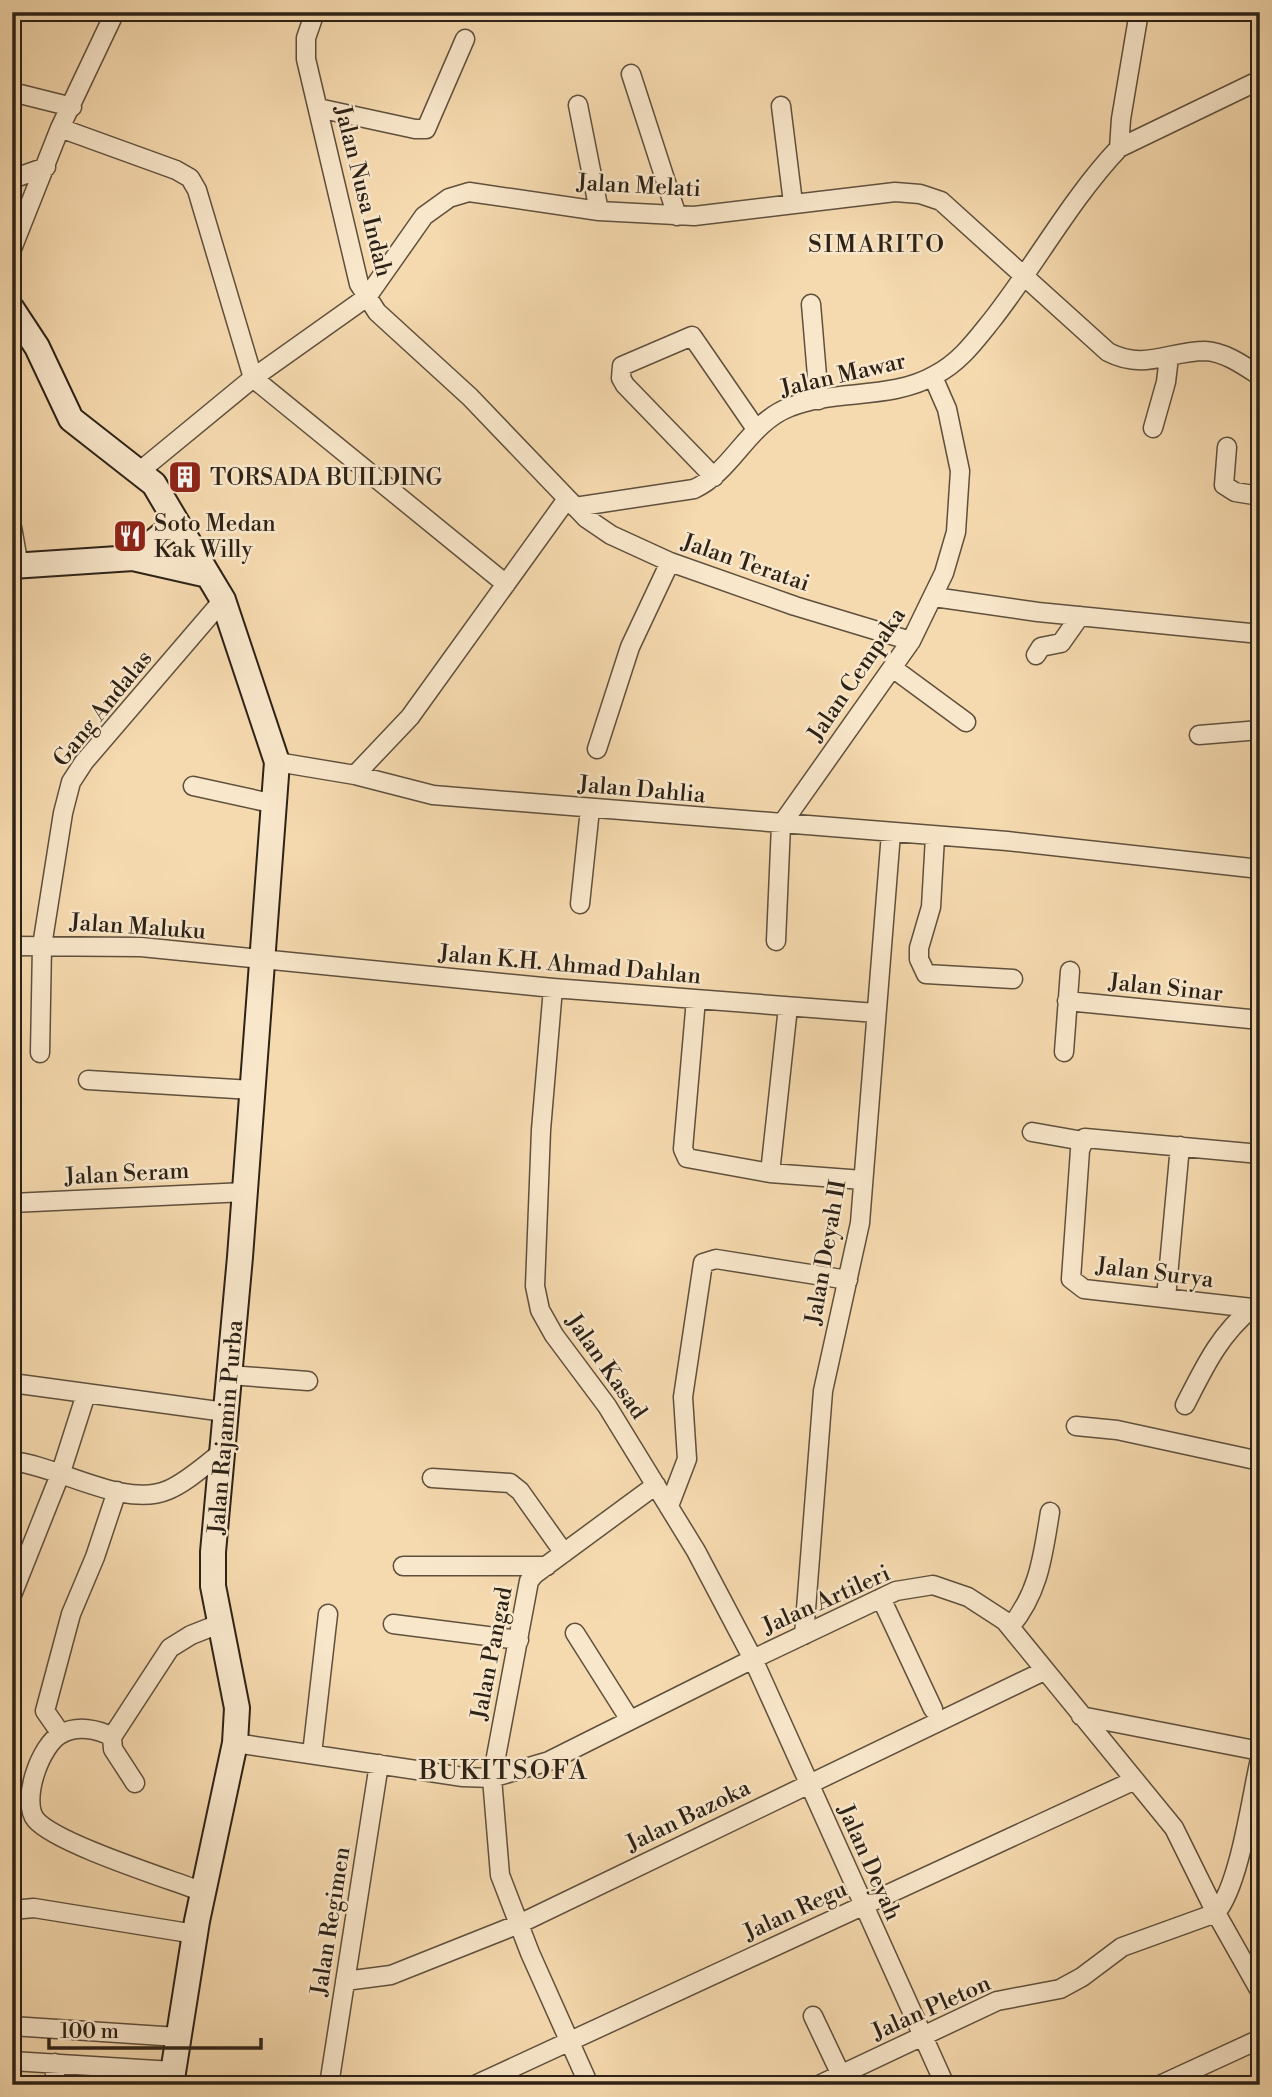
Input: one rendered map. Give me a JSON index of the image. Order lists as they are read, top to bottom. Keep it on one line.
{"streets":{"street":["Jalan Melati","Jalan Nusa Indah","Jalan Mawar","Jalan Teratai","Jalan Cempaka","Gang Andalas","Jalan Dahlia","Jalan Maluku","Jalan K.H. Ahmad Dahlan","Jalan Sinar","Jalan Seram","Jalan Deyah II","Jalan Surya","Jalan Kasad","Jalan Rajamin Purba","Jalan Artileri","Jalan Pangad","Jalan Bazoka","Jalan Deyah","Jalan Regu","Jalan Regimen","Jalan Pleton"]},"crossings":[["Jalan Melati","Jalan Nusa Indah"],["Jalan Melati","Jalan Mawar"],["Jalan Nusa Indah","Jalan Mawar"],["Jalan Nusa Indah","Jalan Teratai"],["Jalan Mawar","Jalan Teratai"],["Jalan Mawar","Jalan Cempaka"],["Jalan Teratai","Jalan Cempaka"],["Jalan Cempaka","Jalan Dahlia"],["Gang Andalas","Jalan Maluku"],["Jalan Dahlia","Jalan Deyah II"],["Jalan Dahlia","Jalan Rajamin Purba"],["Jalan Maluku","Jalan K.H. Ahmad Dahlan"],["Jalan Maluku","Jalan Rajamin Purba"],["Jalan K.H. Ahmad Dahlan","Jalan Deyah II"],["Jalan K.H. Ahmad Dahlan","Jalan Kasad"],["Jalan K.H. Ahmad Dahlan","Jalan Rajamin Purba"],["Jalan Seram","Jalan Rajamin Purba"],["Jalan Deyah II","Jalan Artileri"],["Jalan Kasad","Jalan Artileri"],["Jalan Kasad","Jalan Pangad"],["Jalan Kasad","Jalan Deyah"],["Jalan Rajamin Purba","Jalan Artileri"],["Jalan Artileri","Jalan Pangad"],["Jalan Artileri","Jalan Bazoka"],["Jalan Artileri","Jalan Deyah"],["Jalan Artileri","Jalan Regu"],["Jalan Artileri","Jalan Regimen"],["Jalan Artileri","Jalan Pleton"],["Jalan Pangad","Jalan Bazoka"],["Jalan Pangad","Jalan Regu"],["Jalan Bazoka","Jalan Deyah"],["Jalan Bazoka","Jalan Regimen"],["Jalan Deyah","Jalan Regu"],["Jalan Deyah","Jalan Pleton"]],"districts":["SIMARITO","BUKITSOFA"],"places":{"building":["TORSADA BUILDING"],"restaurant":["Soto Medan Kak Willy"]},"scale_bar":"100 m"}
